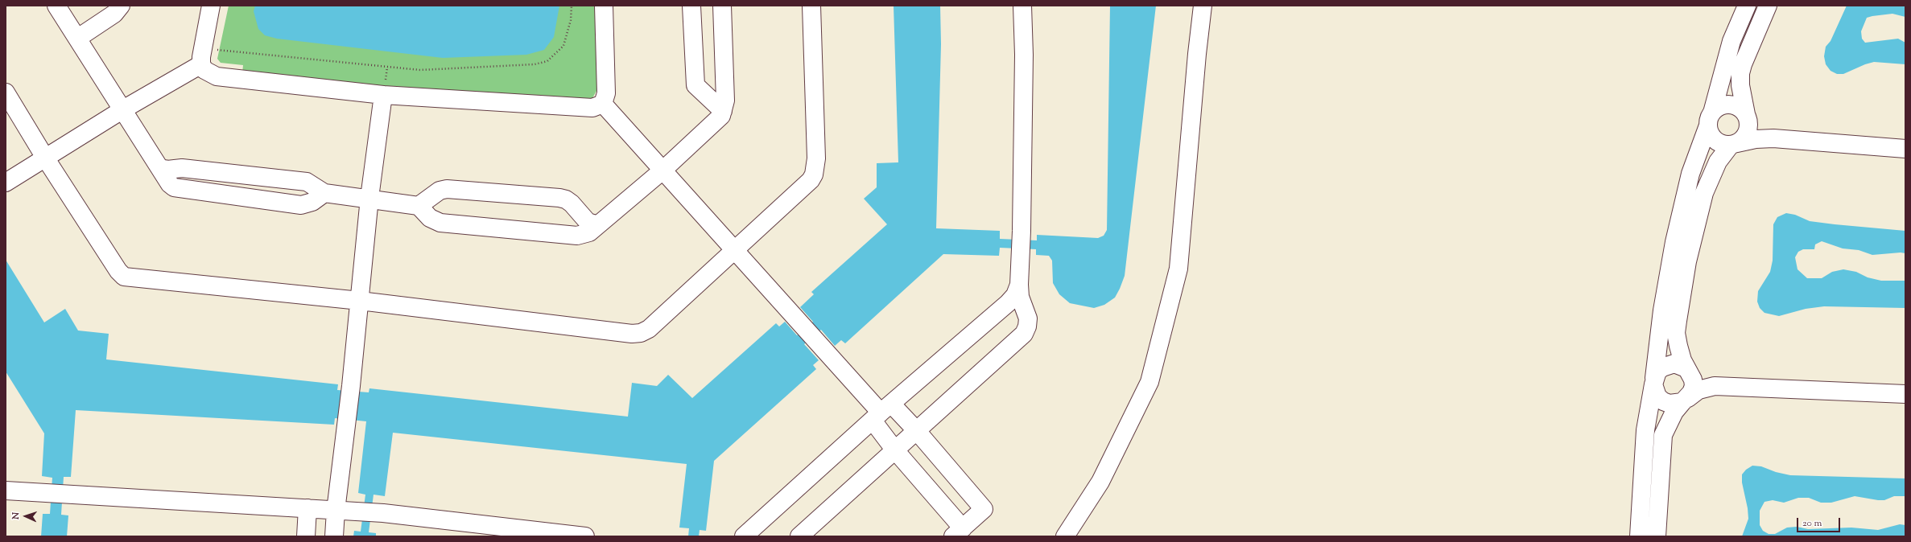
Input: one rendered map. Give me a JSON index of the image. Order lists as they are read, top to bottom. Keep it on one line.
{"scale_bar":"20 m","north":"left"}
